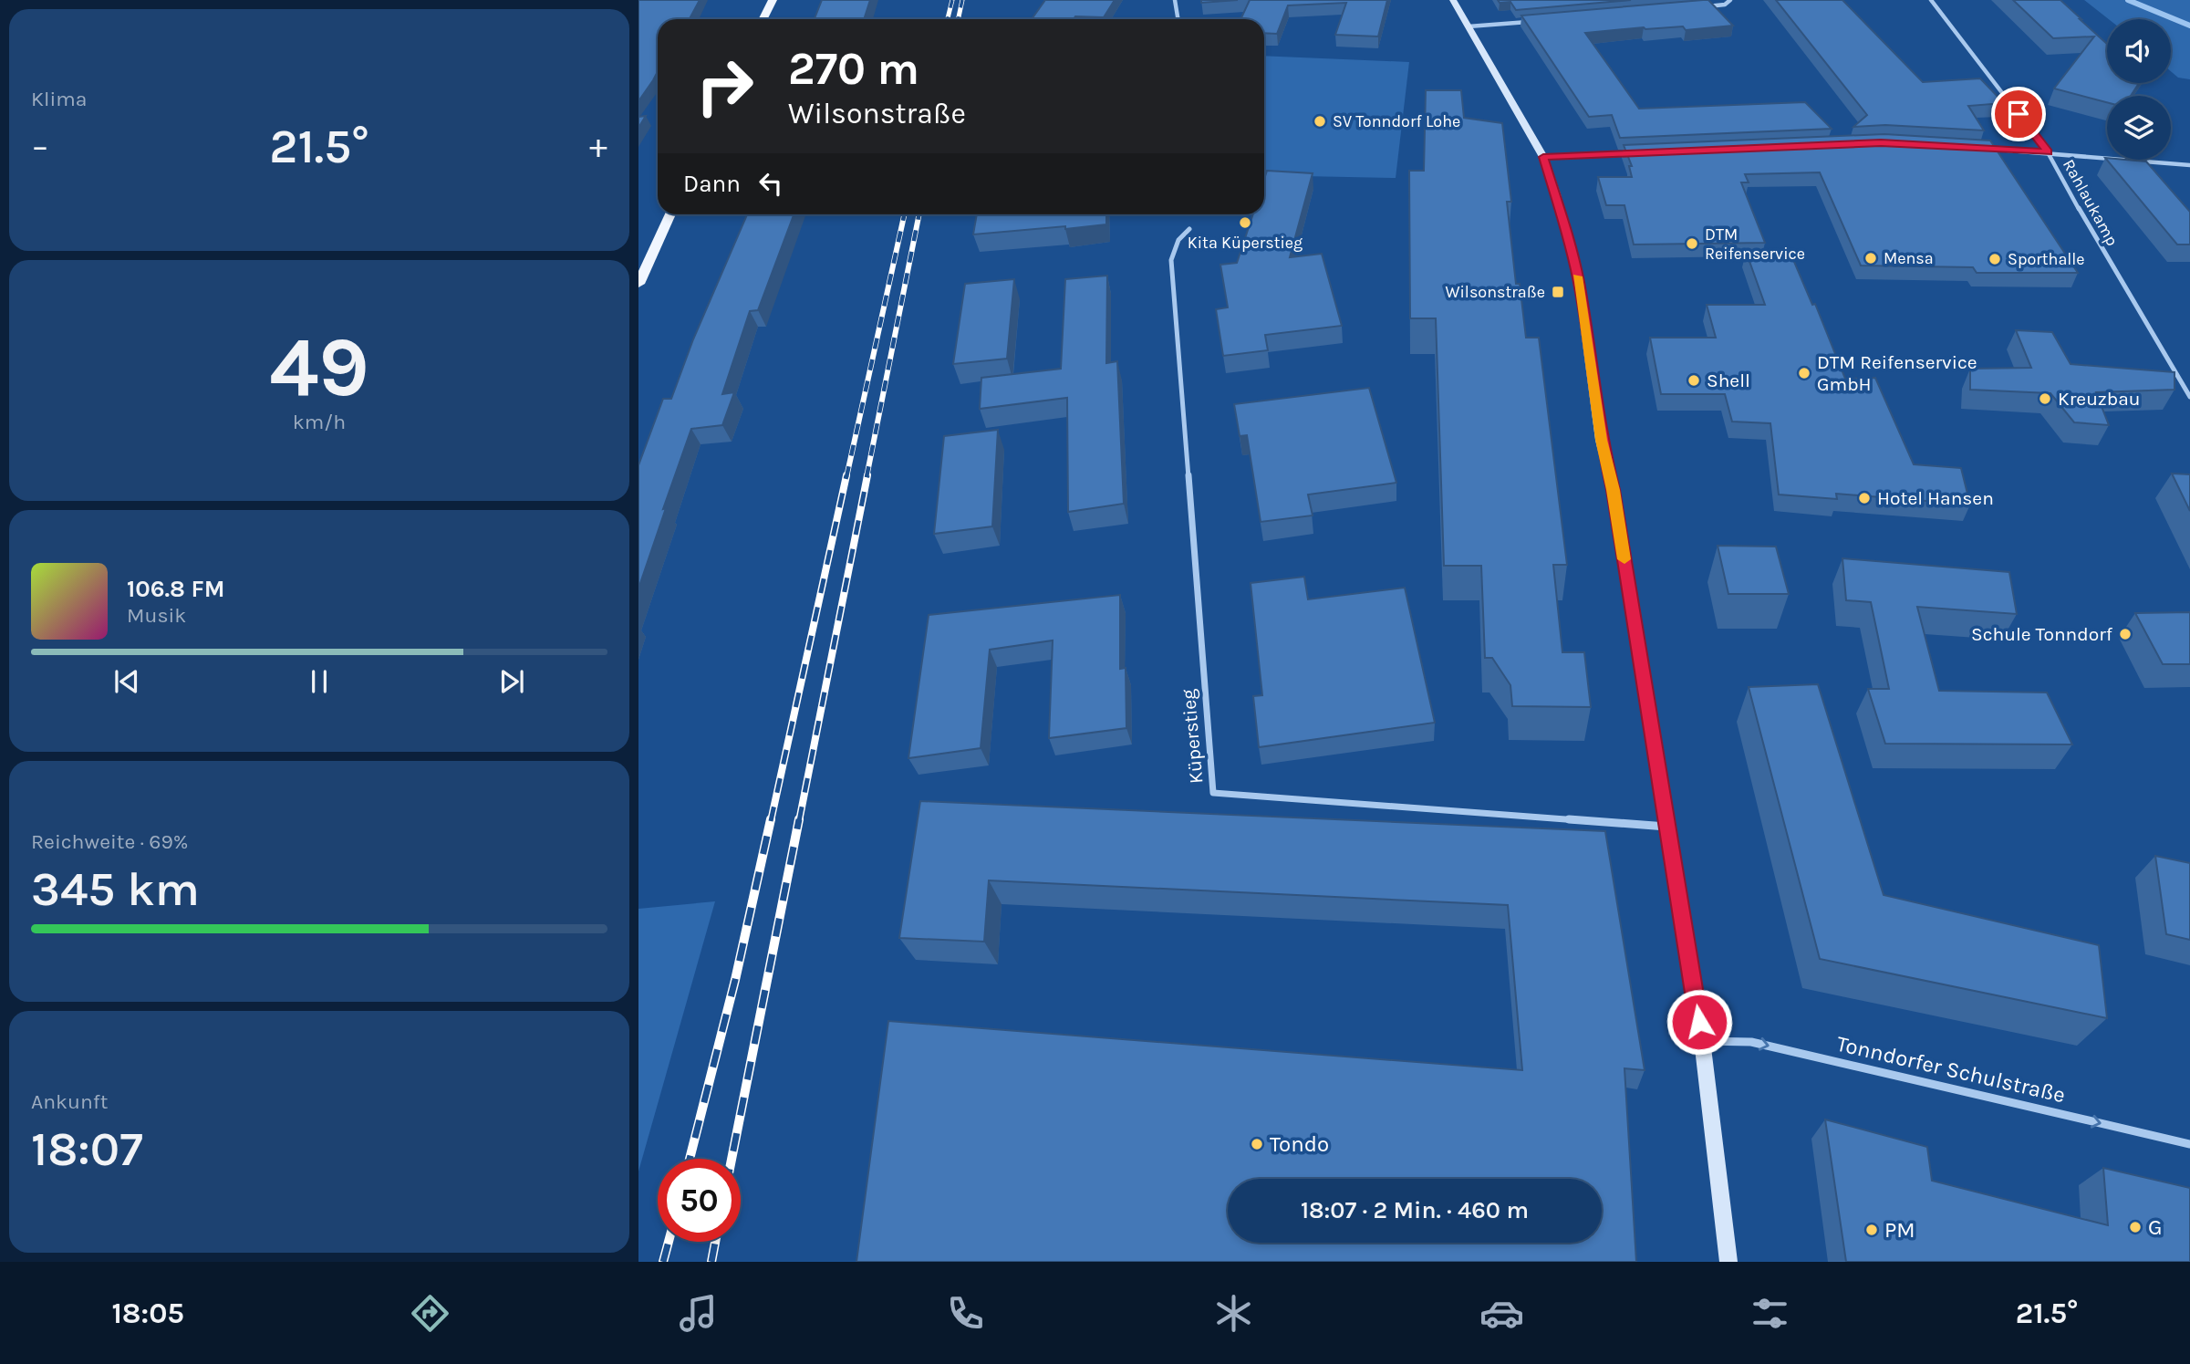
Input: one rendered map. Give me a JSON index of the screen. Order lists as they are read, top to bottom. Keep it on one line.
{"streets":{"street":["Rahlaukamp","Küperstieg","Tonndorfer Schulstraße"]},"one_way":["Tonndorfer Schulstraße"],"places":{"other":["SV Tonndorf Lohe","Kita Küperstieg","DTM Reifenservice","Mensa","Sporthalle","DTM Reifenservice GmbH","Shell","Kreuzbau","Hotel Hansen","Schule Tonndorf","Tondo","G","PM"],"transit":["Wilsonstraße"]},"page":{"tile":["Klima",["49","km/h"],["Reichweite · 69%","345 km"],["Ankunft","18:07"]],"turn":["270 m","Wilsonstraße"],"heat":["−","21.5°","+"],"then":"Dann","song":["106.8 FM","Musik"],"limit":"50","trip":"18:07 · 2 Min. · 460 m","tabs":["18:05","21.5°"]}}
